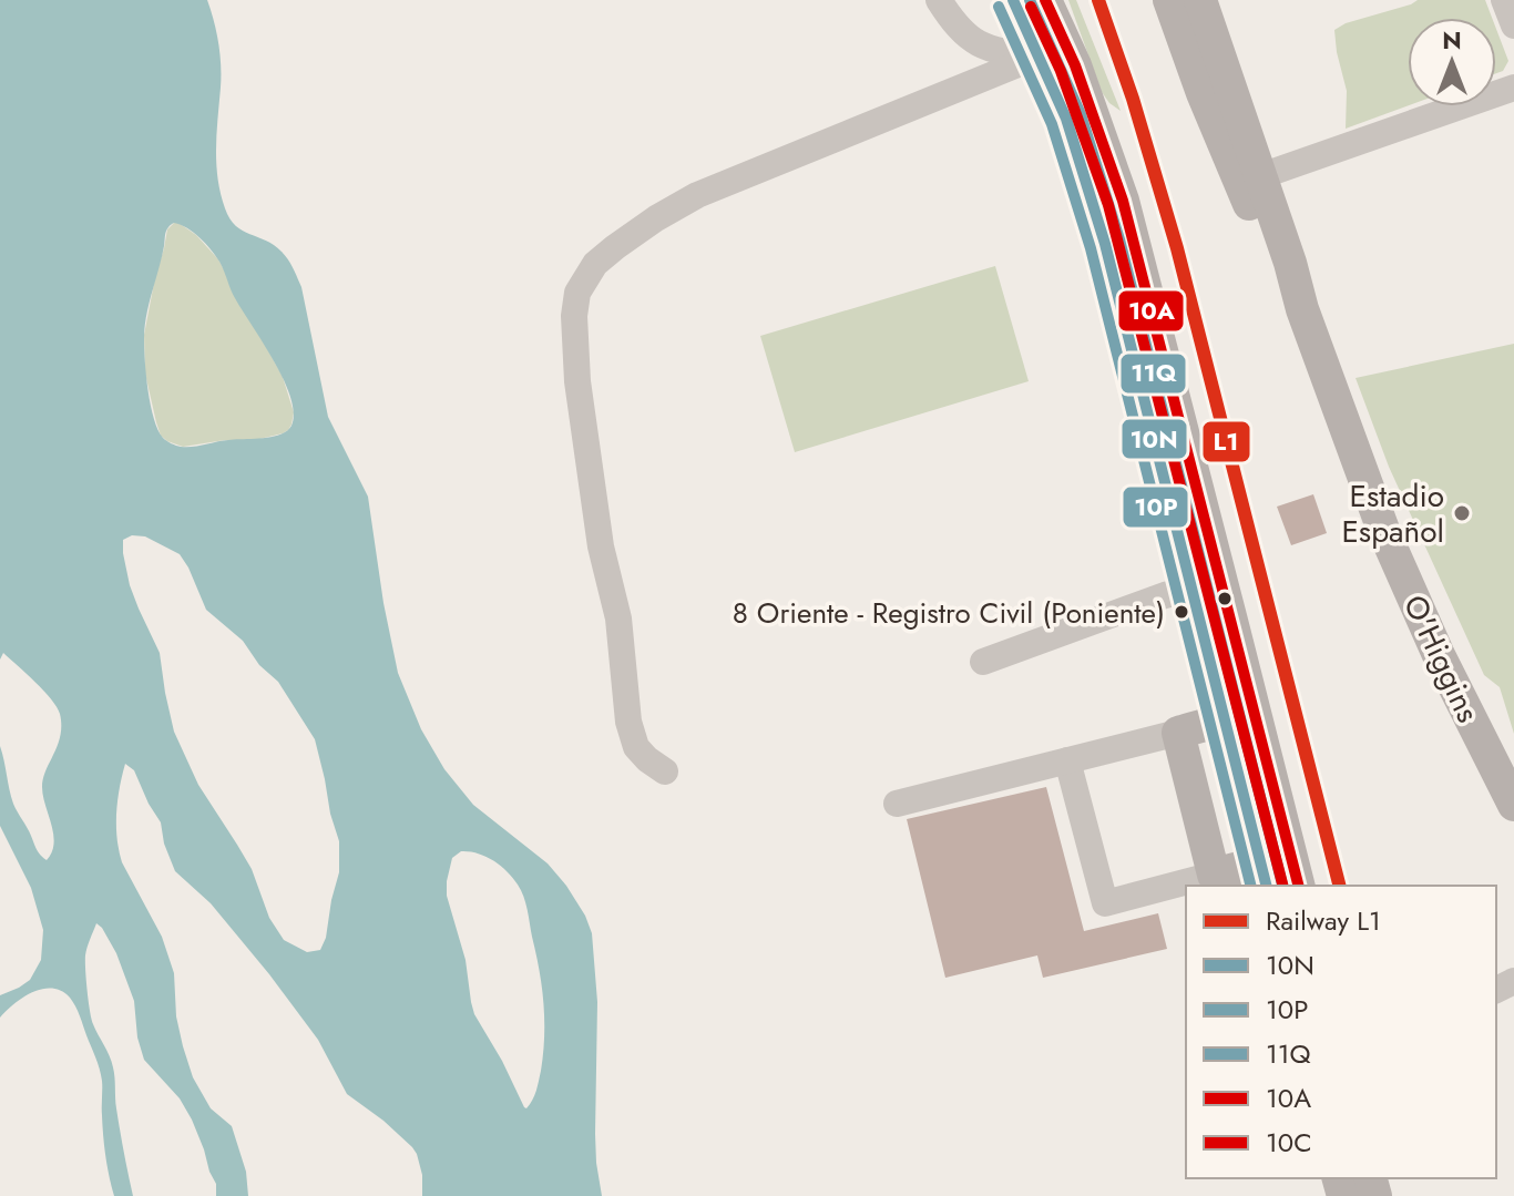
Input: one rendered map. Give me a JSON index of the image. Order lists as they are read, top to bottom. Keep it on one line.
{"streets":{"main road":["O'Higgins"]},"places":["Estadio Español","8 Oriente - Registro Civil (Poniente)"],"lines":["rail line L1","transit line 10N","transit line 11Q","transit line 10A","transit line 10P","transit line 10C"],"legend":["Railway L1","10N","10P","11Q","10A","10C"],"north":"top"}
